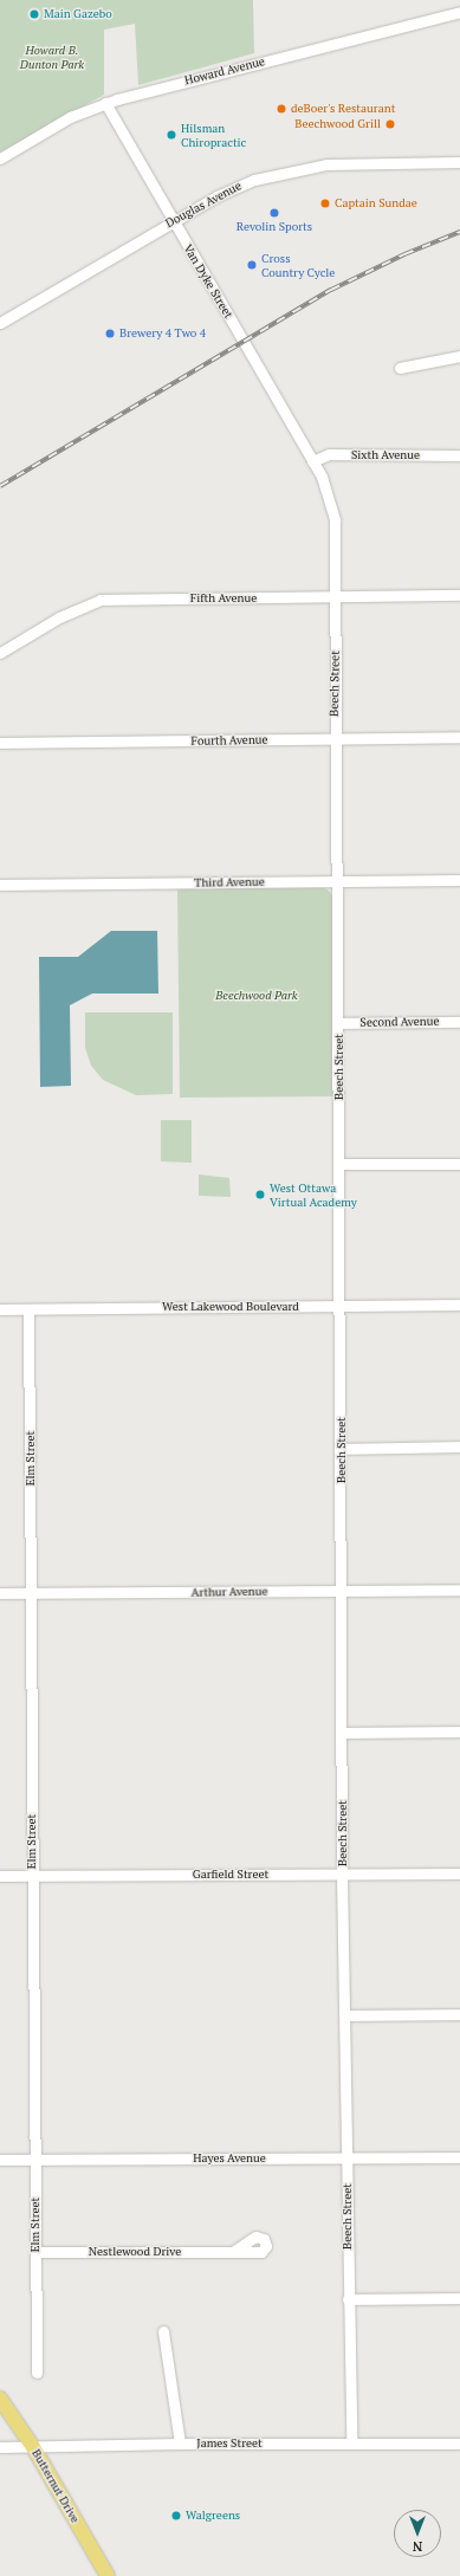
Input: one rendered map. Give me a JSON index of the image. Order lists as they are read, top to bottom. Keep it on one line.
{"streets":{"main road":["Butternut Drive"],"street":["Howard Avenue","Douglas Avenue","Van Dyke Street","Sixth Avenue","Fifth Avenue","Beech Street","Fourth Avenue","Third Avenue","Second Avenue","West Lakewood Boulevard","Elm Street","Arthur Avenue","Garfield Street","Hayes Avenue","Nestlewood Drive","James Street"]},"crossings":[["Howard Avenue","Van Dyke Street"],["Douglas Avenue","Van Dyke Street"],["Van Dyke Street","Sixth Avenue"],["Van Dyke Street","Beech Street"],["Sixth Avenue","Beech Street"],["Fifth Avenue","Beech Street"],["Beech Street","Fourth Avenue"],["Beech Street","Third Avenue"],["Beech Street","Second Avenue"],["Beech Street","West Lakewood Boulevard"],["Beech Street","Arthur Avenue"],["Beech Street","Garfield Street"],["Beech Street","Hayes Avenue"],["Beech Street","James Street"],["West Lakewood Boulevard","Elm Street"],["Elm Street","Arthur Avenue"],["Elm Street","Garfield Street"],["Elm Street","Hayes Avenue"],["Elm Street","Nestlewood Drive"],["James Street","Butternut Drive"]],"parks":["Howard B. Dunton Park","Beechwood Park"],"places":["Main Gazebo","deBoer's Restaurant","Beechwood Grill","Hilsman Chiropractic","Captain Sundae","Revolin Sports","Cross Country Cycle","Brewery 4 Two 4","West Ottawa Virtual Academy","Walgreens"],"north":"bottom"}
